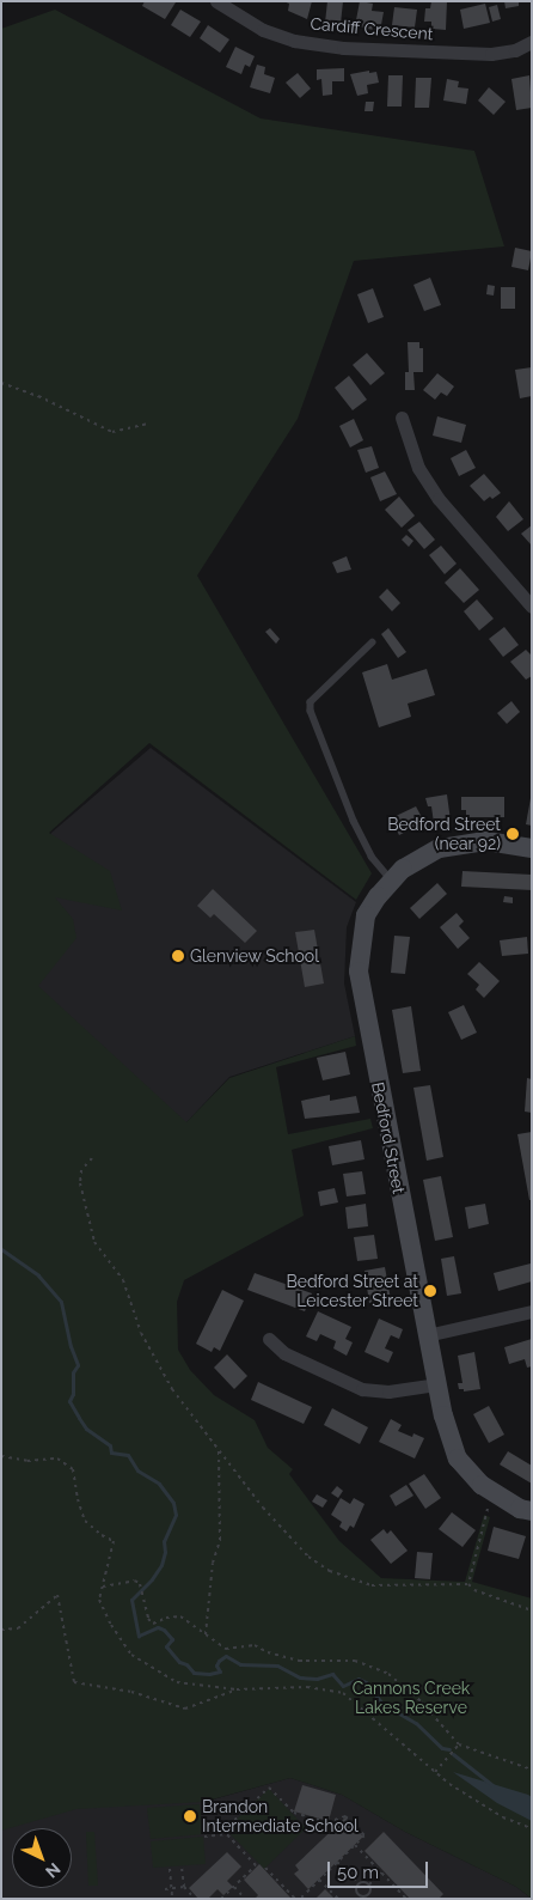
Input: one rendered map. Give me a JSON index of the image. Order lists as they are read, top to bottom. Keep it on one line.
{"streets":{"street":["Cardiff Crescent","Bedford Street"]},"parks":["Cannons Creek Lakes Reserve"],"places":["Bedford Street (near 92)","Glenview School","Bedford Street at Leicester Street","Brandon Intermediate School"],"scale_bar":"50 m","north":"bottom right"}
